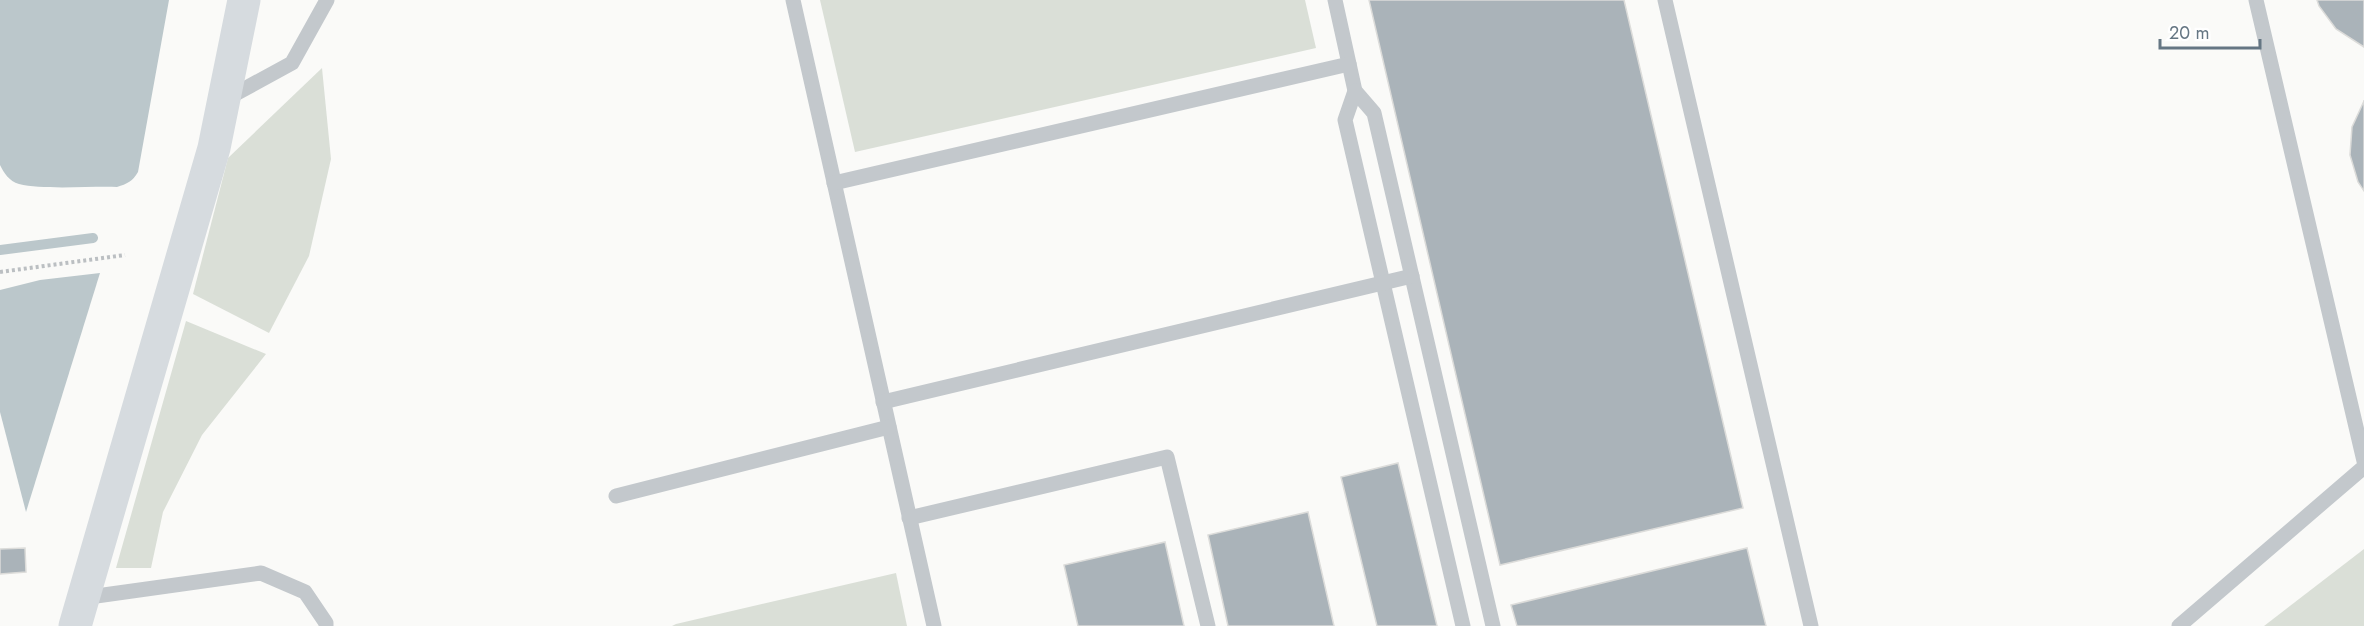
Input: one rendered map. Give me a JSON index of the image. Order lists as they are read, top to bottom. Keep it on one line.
{"scale_bar":"20 m"}
